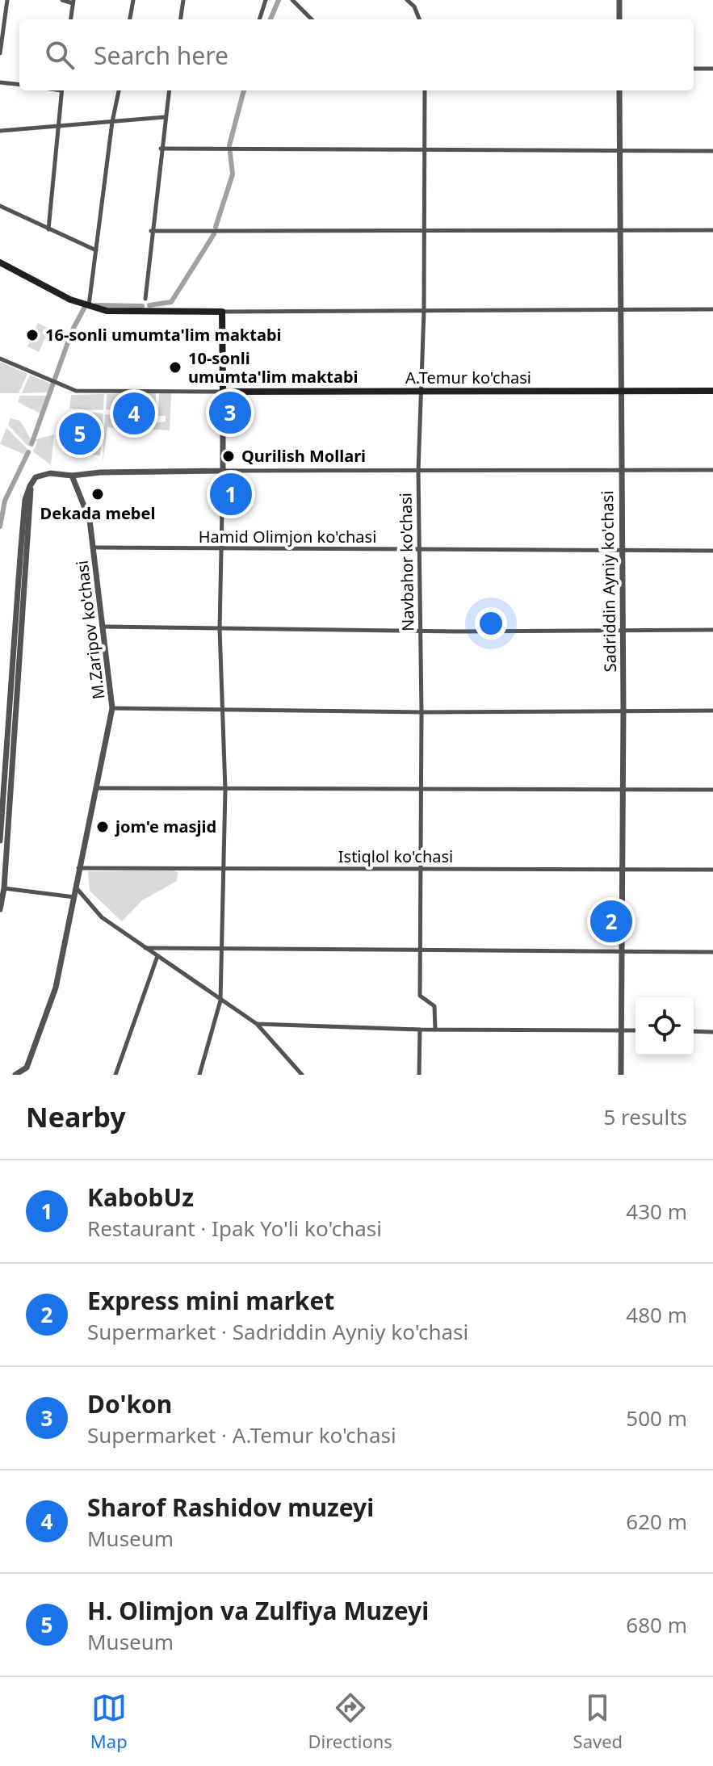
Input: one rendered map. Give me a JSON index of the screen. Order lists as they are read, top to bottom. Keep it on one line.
{"streets":{"main road":["A.Temur ko'chasi"],"street":["Hamid Olimjon ko'chasi","Navbahor ko'chasi","Sadriddin Ayniy ko'chasi","M.Zaripov ko'chasi","Istiqlol ko'chasi"]},"crossings":[["A.Temur ko'chasi","Navbahor ko'chasi"],["A.Temur ko'chasi","Sadriddin Ayniy ko'chasi"],["Hamid Olimjon ko'chasi","Navbahor ko'chasi"],["Hamid Olimjon ko'chasi","Sadriddin Ayniy ko'chasi"],["Hamid Olimjon ko'chasi","M.Zaripov ko'chasi"],["Navbahor ko'chasi","Istiqlol ko'chasi"],["Sadriddin Ayniy ko'chasi","Istiqlol ko'chasi"],["M.Zaripov ko'chasi","Istiqlol ko'chasi"]],"places":["16-sonli umumta'lim maktabi","10-sonli umumta'lim maktabi","Qurilish Mollari","Dekada mebel","jom'e masjid"],"page":{"search":"Search here","pins":["3","4","5","1","2"],"heading":["Nearby","5 results"],"list":[{"mark":"1","name":"KabobUz","note":"Restaurant · Ipak Yo'li ko'chasi","value":"430 m"},{"mark":"2","name":"Express mini market","note":"Supermarket · Sadriddin Ayniy ko'chasi","value":"480 m"},{"mark":"3","name":"Do'kon","note":"Supermarket · A.Temur ko'chasi","value":"500 m"},{"mark":"4","name":"Sharof Rashidov muzeyi","note":"Museum","value":"620 m"},{"mark":"5","name":"H. Olimjon va Zulfiya Muzeyi","note":"Museum","value":"680 m"}],"nav":["Map","Directions","Saved"]}}
